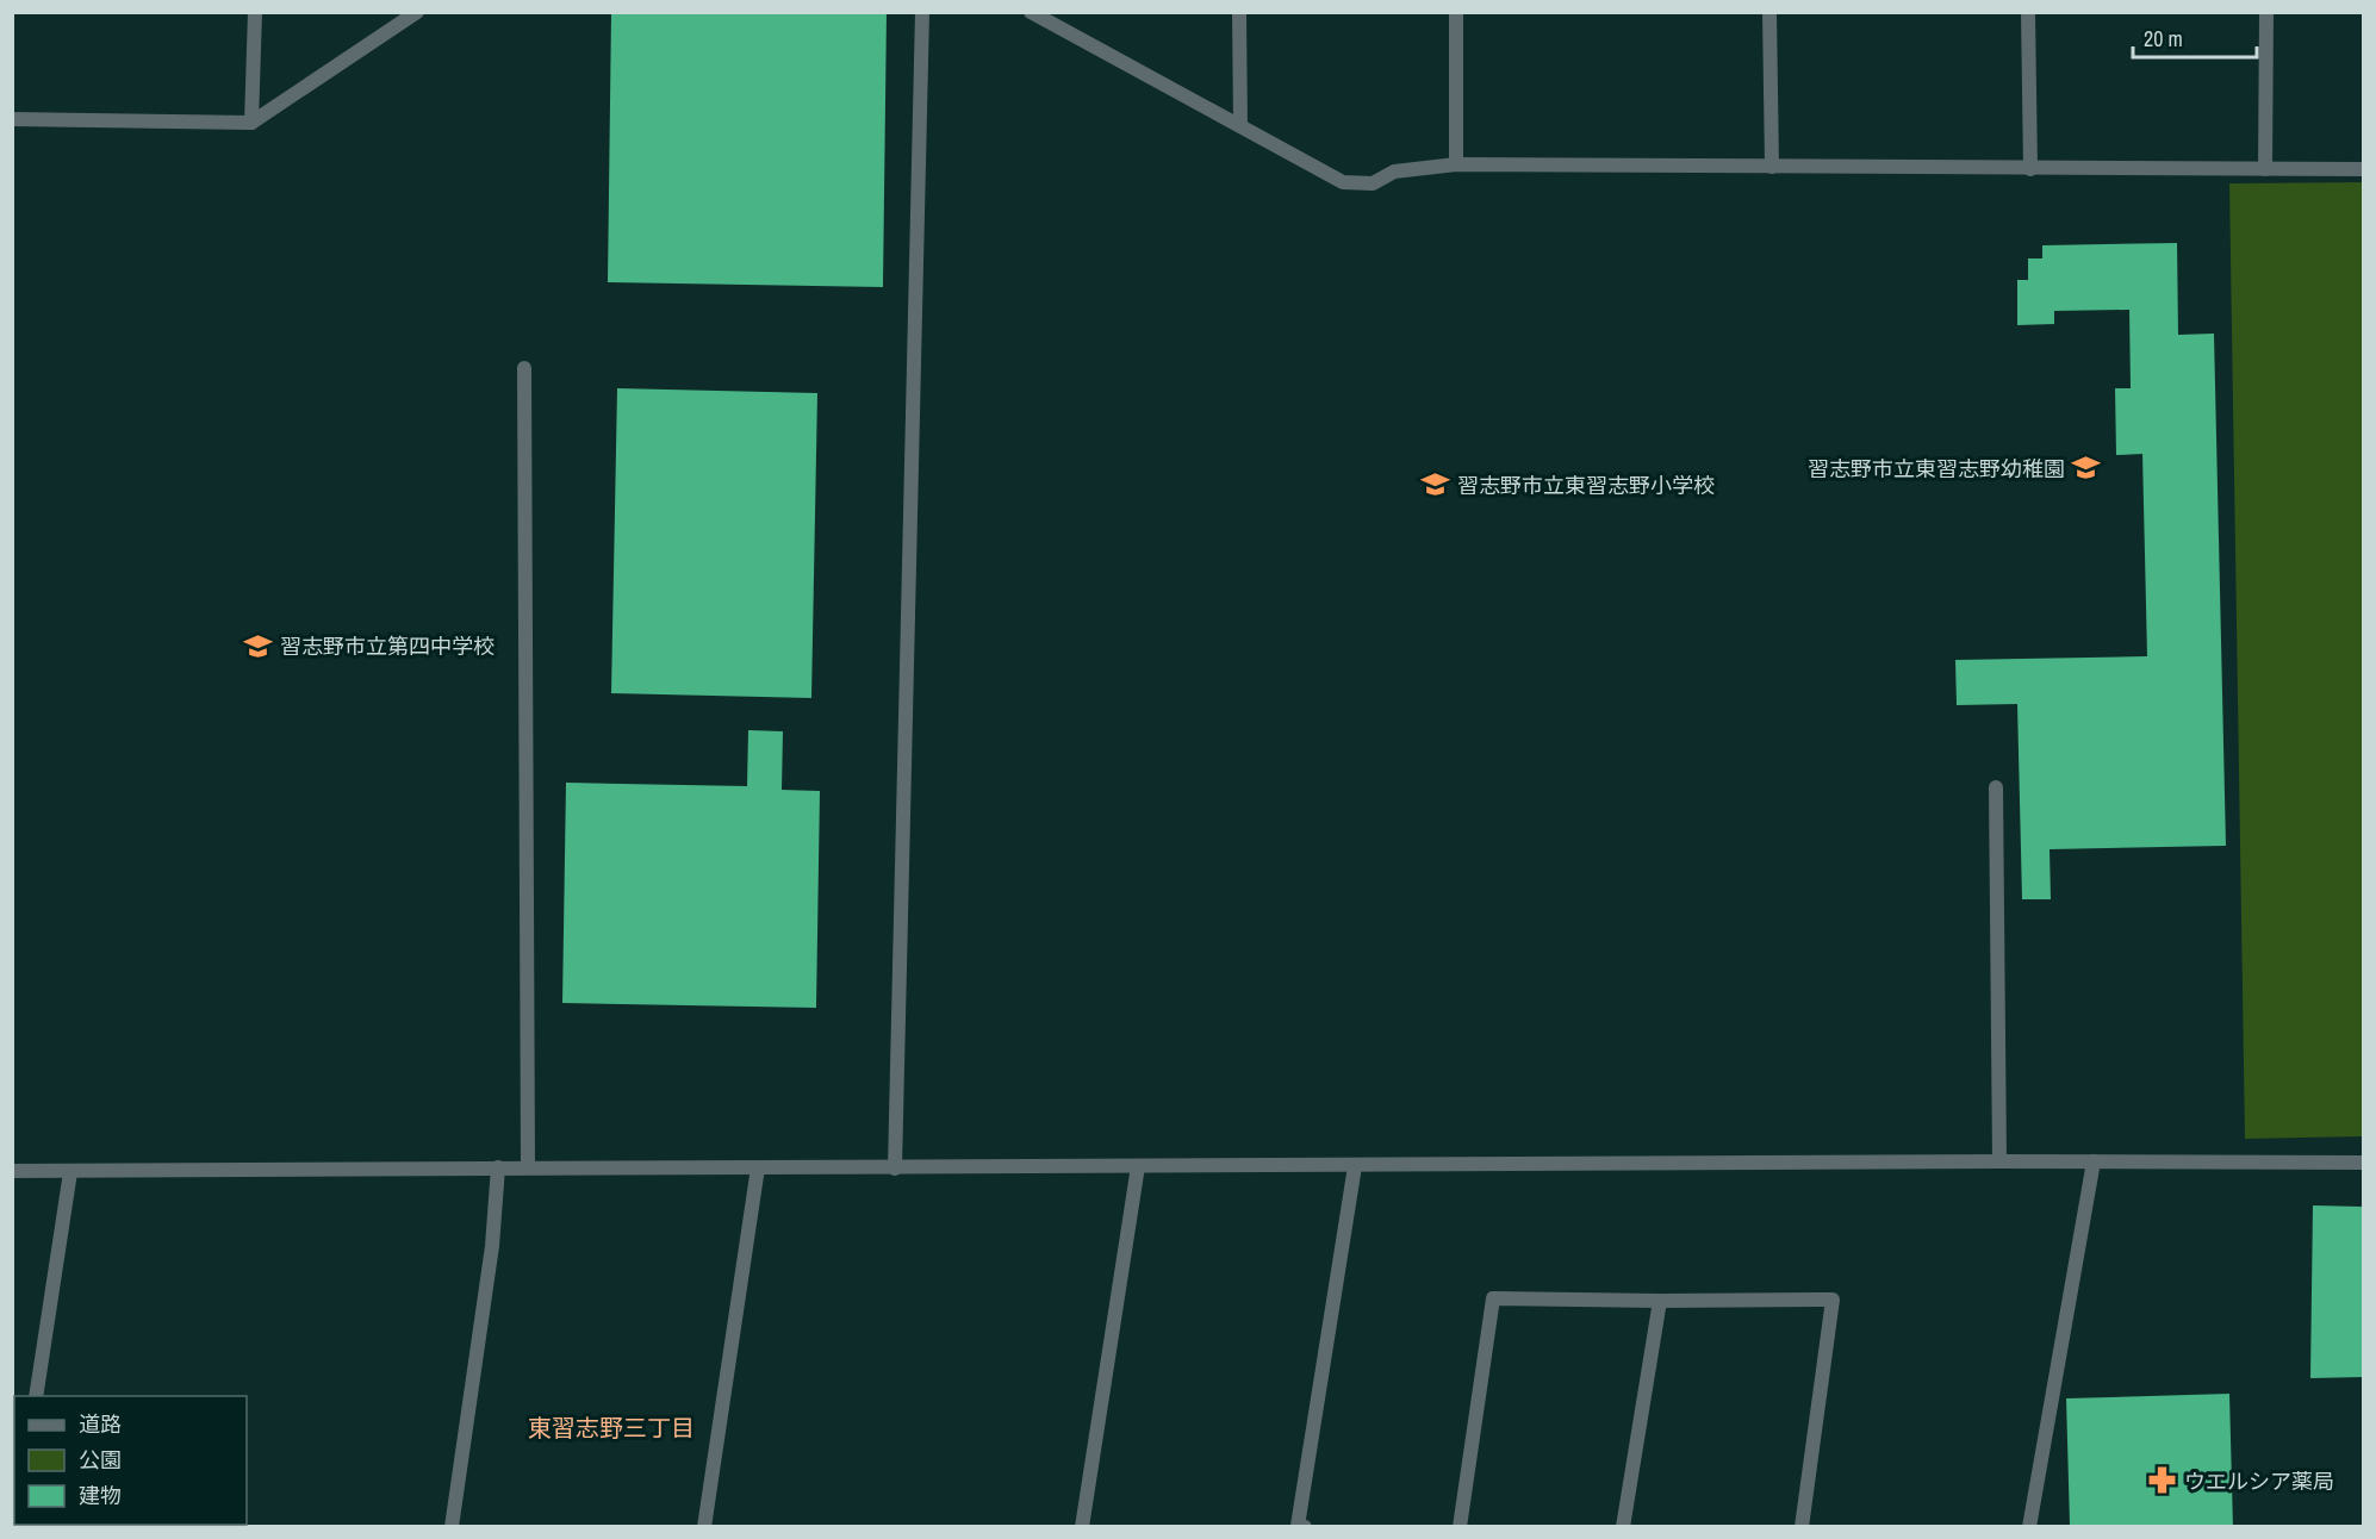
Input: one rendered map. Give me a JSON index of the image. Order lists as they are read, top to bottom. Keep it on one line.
{"districts":["東習志野三丁目"],"places":{"school or university":["習志野市立東習志野幼稚園","習志野市立東習志野小学校","習志野市立第四中学校"],"pharmacy":["ウエルシア薬局"]},"legend":["道路","公園","建物"],"scale_bar":"20 m"}
